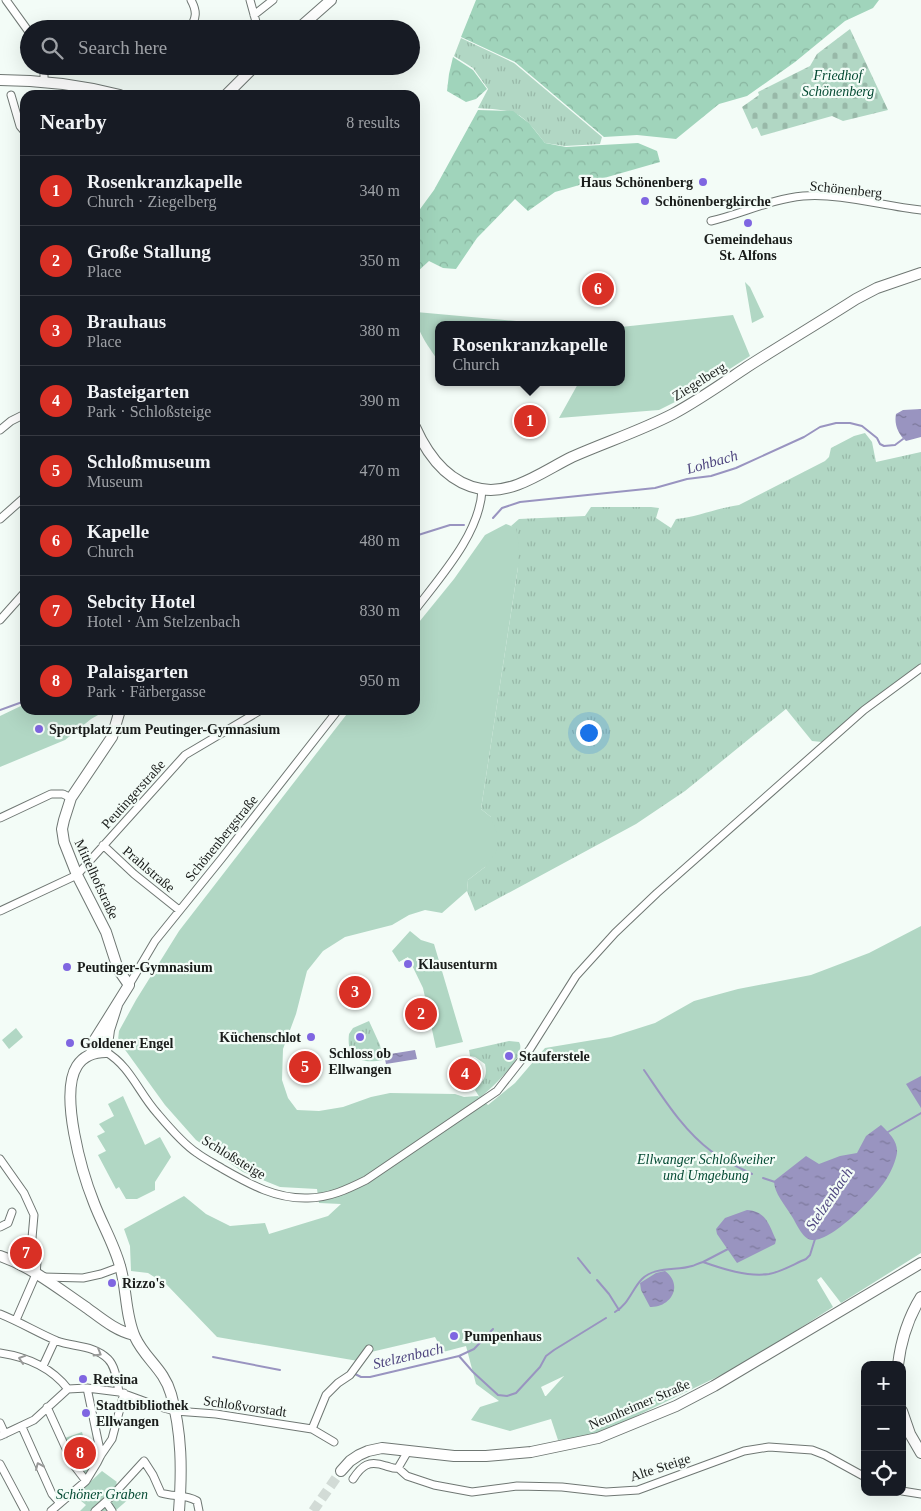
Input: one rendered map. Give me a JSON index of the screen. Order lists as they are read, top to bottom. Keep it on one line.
{"streets":{"street":["Schönenberg","Ziegelberg","Peutingerstraße","Schönenbergstraße","Prahlstraße","Mittelhofstraße","Schloßsteige","Neunheimer Straße","Schloßvorstadt","Alte Steige"]},"crossings":[["Peutingerstraße","Prahlstraße"],["Peutingerstraße","Mittelhofstraße"],["Schönenbergstraße","Prahlstraße"],["Schönenbergstraße","Mittelhofstraße"]],"water":["Lohbach","Stelzenbach"],"parks":["Friedhof Schönenberg","Ellwanger Schloßweiher und Umgebung","Schöner Graben"],"places":["Haus Schönenberg","Schönenbergkirche","Gemeindehaus St. Alfons","Sportplatz zum Peutinger-Gymnasium","Klausenturm","Peutinger-Gymnasium","Küchenschlot","Schloss ob Ellwangen","Goldener Engel","Stauferstele","Rizzo's","Pumpenhaus","Retsina","Stadtbibliothek Ellwangen"],"page":{"search":"Search here","heading":["Nearby","8 results"],"list":[{"mark":"1","name":"Rosenkranzkapelle","note":"Church · Ziegelberg","value":"340 m"},{"mark":"2","name":"Große Stallung","note":"Place","value":"350 m"},{"mark":"3","name":"Brauhaus","note":"Place","value":"380 m"},{"mark":"4","name":"Basteigarten","note":"Park · Schloßsteige","value":"390 m"},{"mark":"5","name":"Schloßmuseum","note":"Museum","value":"470 m"},{"mark":"6","name":"Kapelle","note":"Church","value":"480 m"},{"mark":"7","name":"Sebcity Hotel","note":"Hotel · Am Stelzenbach","value":"830 m"},{"mark":"8","name":"Palaisgarten","note":"Park · Färbergasse","value":"950 m"}],"pins":["6","1","3","2","5","4","7","8"],"popup":["Rosenkranzkapelle","Church"],"map_buttons":["+","−"]}}
